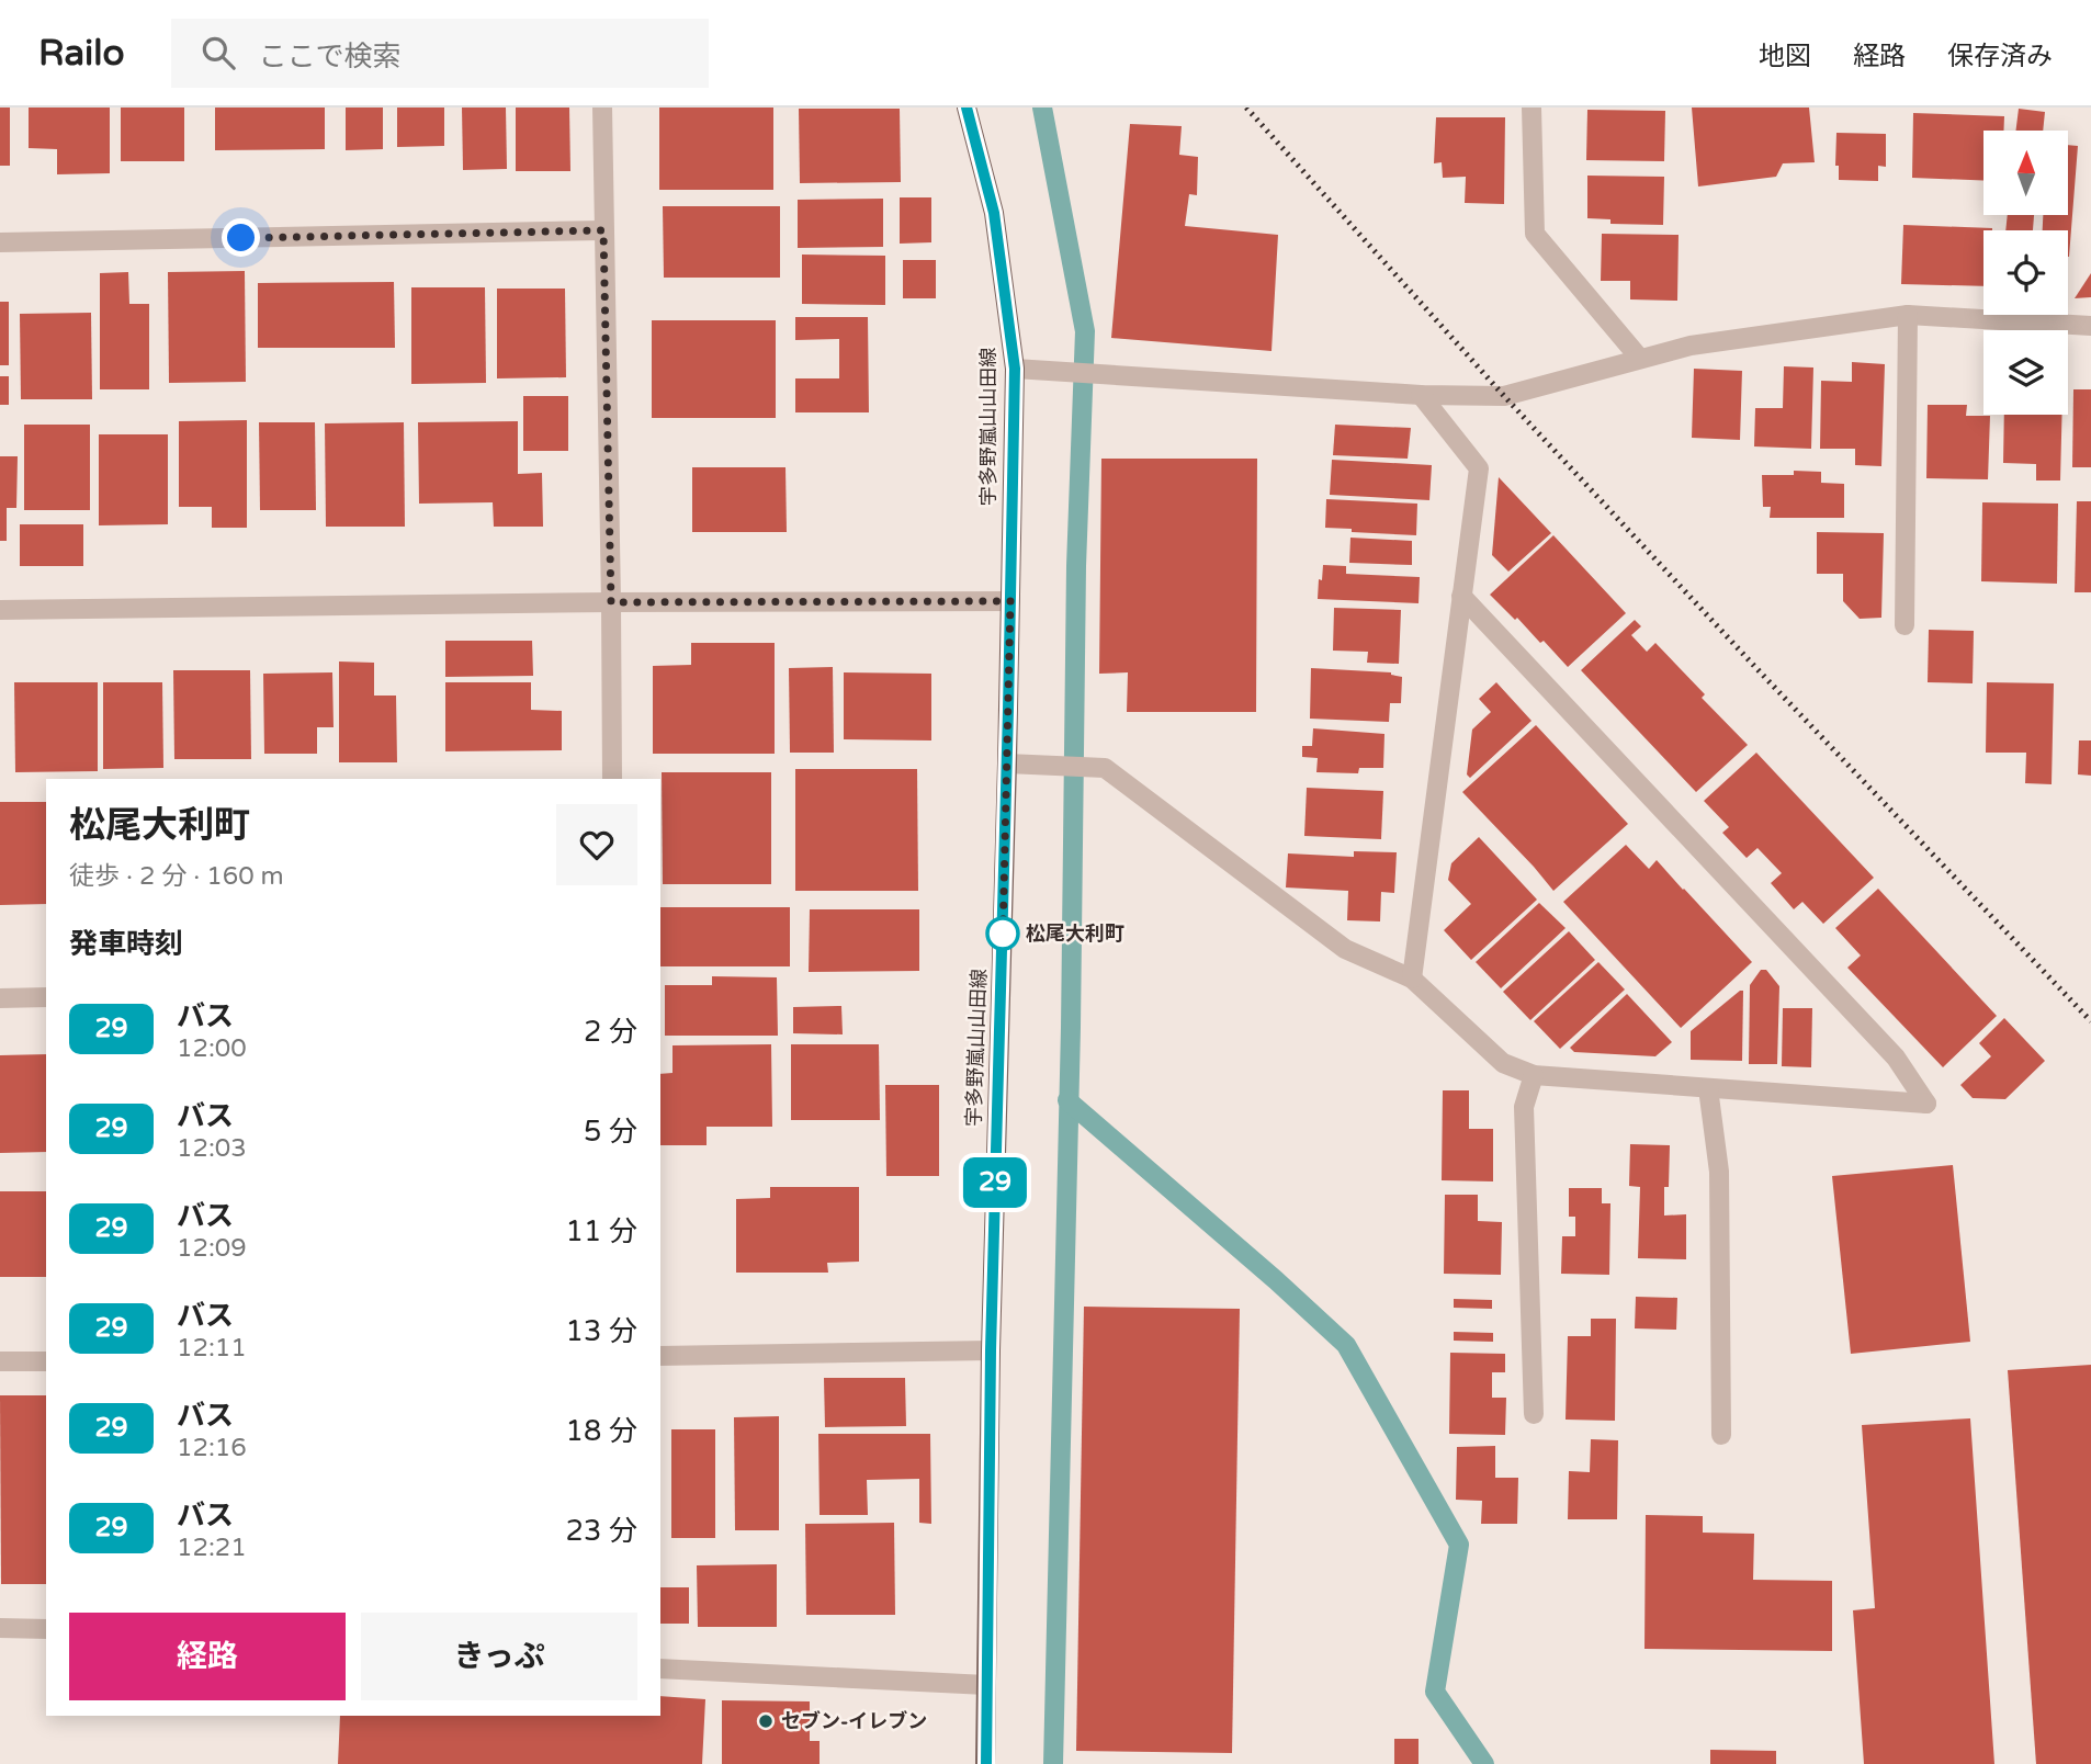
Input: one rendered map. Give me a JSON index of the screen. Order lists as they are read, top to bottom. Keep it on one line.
{"streets":{"main road":["宇多野嵐山山田線"]},"places":["松尾大利町","セブン-イレブン"],"lines":["bus line 29"],"north":"top","page":{"header":"Railo","search":"ここで検索","nav":["地図","経路","保存済み"],"on_map":"29","heading":[["松尾大利町","徒歩 · 2 分 · 160 m"],"発車時刻"],"list":[{"mark":"29","name":"バス","note":"12:00","value":"2 分"},{"mark":"29","name":"バス","note":"12:03","value":"5 分"},{"mark":"29","name":"バス","note":"12:09","value":"11 分"},{"mark":"29","name":"バス","note":"12:11","value":"13 分"},{"mark":"29","name":"バス","note":"12:16","value":"18 分"},{"mark":"29","name":"バス","note":"12:21","value":"23 分"}],"buttons":["経路","きっぷ"]}}
